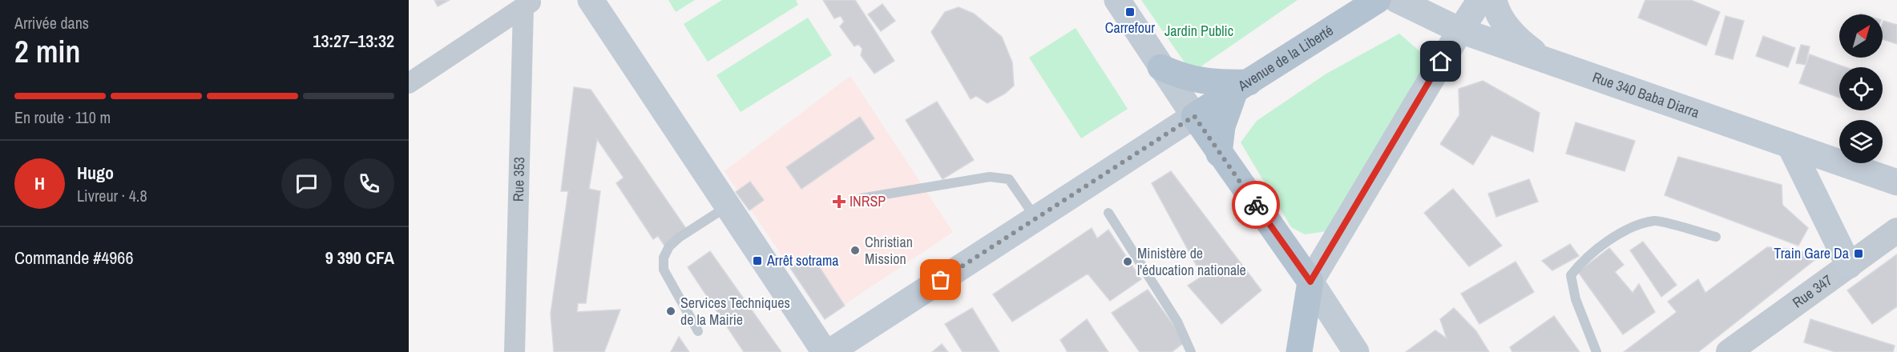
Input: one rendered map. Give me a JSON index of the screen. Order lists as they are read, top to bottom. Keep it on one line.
{"streets":{"main road":["Avenue de la Liberté","Rue 340 Baba Diarra"],"street":["Rue 353","Rue 347"]},"parks":["Jardin Public"],"places":{"transit":["Carrefour","Train Gare Da","Arrêt sotrama"],"health":["INRSP"],"other":["Christian Mission","Ministère de l'éducation nationale","Services Techniques de la Mairie"]},"north":"top right","page":{"heading":["2 min","Arrivée dans","13:27–13:32"],"panel":["Hugo","Livreur · 4.8","Commande #4966","9 390 CFA"],"bar":"En route · 110 m","round":"H"}}
